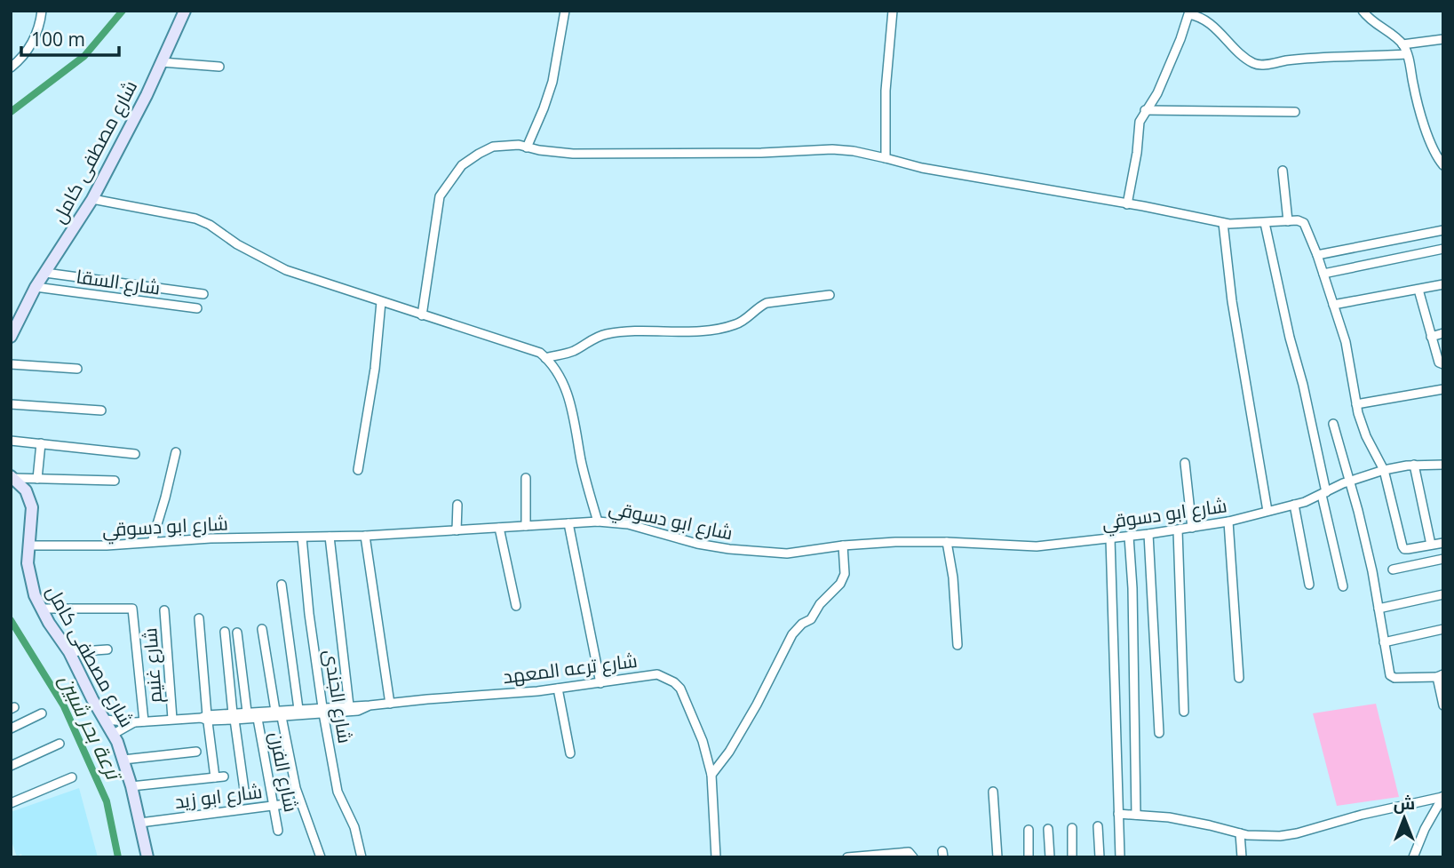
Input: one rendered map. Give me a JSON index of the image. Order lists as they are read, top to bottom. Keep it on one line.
{"streets":{"main road":["شارع مصطفى كامل"],"street":["شارع السقا","شارع ابو دسوقي","شارع غنيم","شارع ترعه المعهد","شارع الجندى","شارع الفرن","شارع ابو زيد"]},"crossings":[["شارع مصطفى كامل","شارع السقا"],["شارع مصطفى كامل","شارع ابو دسوقي"],["شارع مصطفى كامل","شارع ترعه المعهد"],["شارع مصطفى كامل","شارع ابو زيد"],["شارع ابو دسوقي","شارع الجندى"],["شارع غنيم","شارع ترعه المعهد"],["شارع ترعه المعهد","شارع الجندى"],["شارع ترعه المعهد","شارع الفرن"],["شارع الفرن","شارع ابو زيد"]],"water":["ترعة بحر شبين"],"scale_bar":"100 m","north":"top"}
